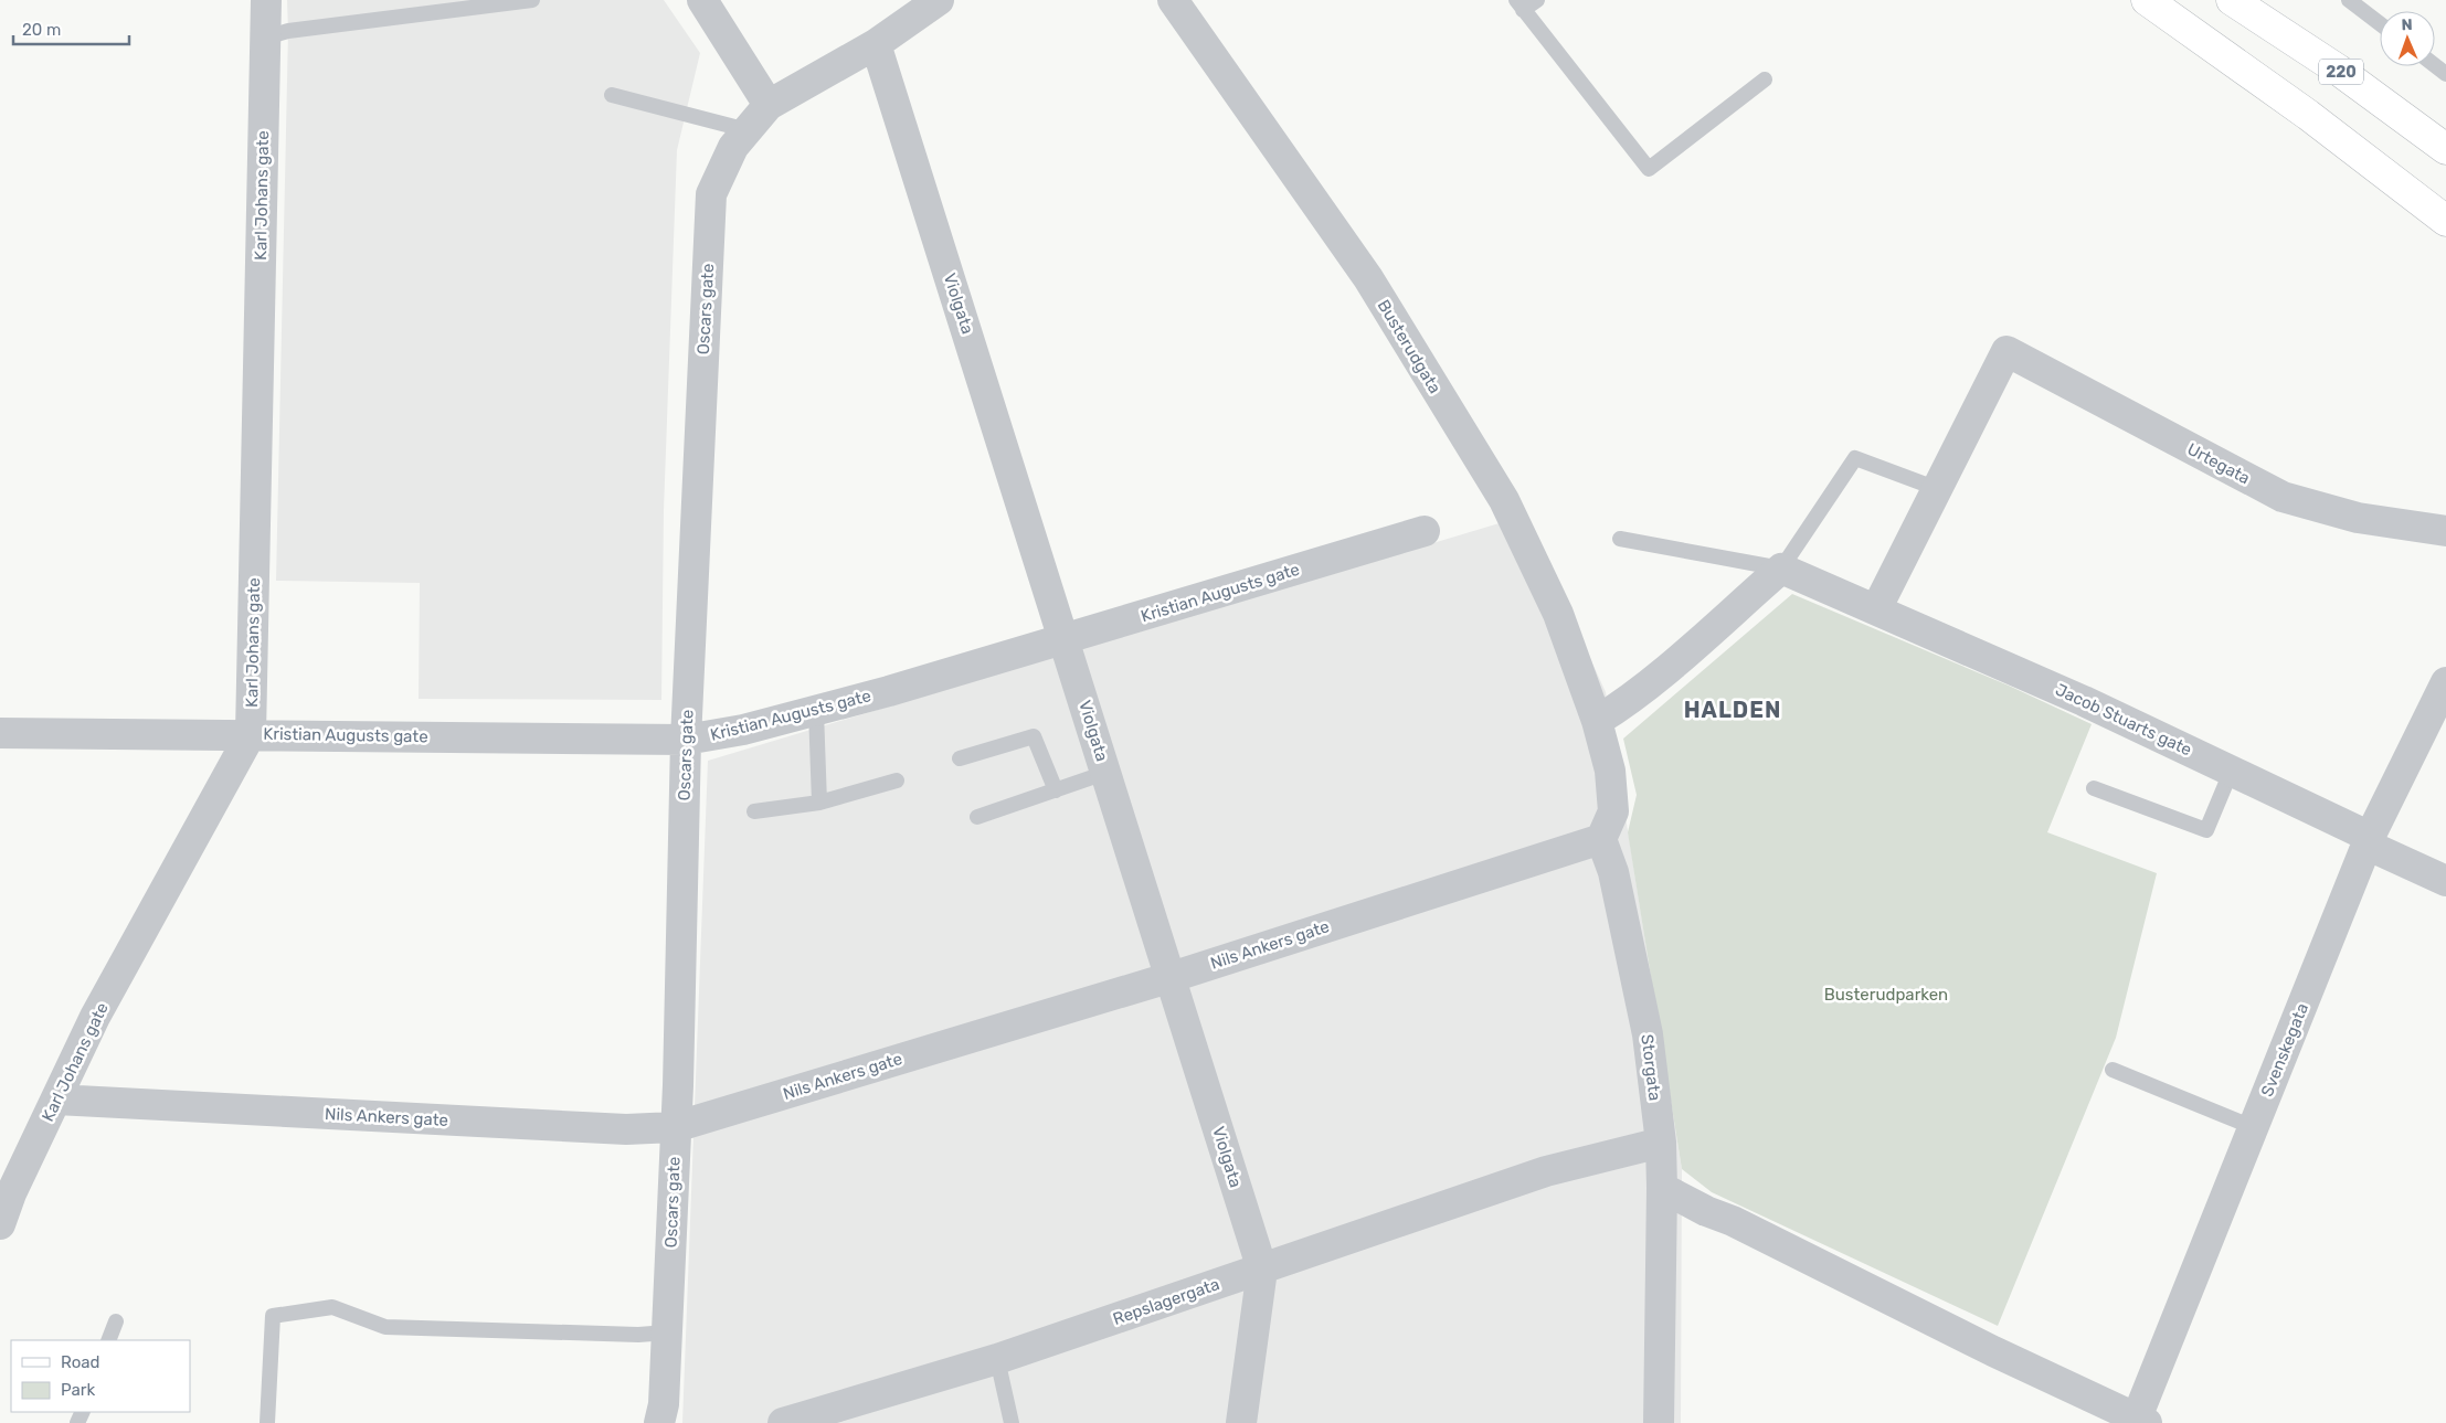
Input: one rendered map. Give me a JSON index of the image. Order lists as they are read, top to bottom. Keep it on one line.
{"streets":{"main road":["220"],"street":["Karl Johans gate","Violgata","Oscars gate","Busterudgata","Urtegata","Kristian Augusts gate","Jacob Stuarts gate","Nils Ankers gate","Svenskegata","Storgata","Repslagergata"]},"crossings":[["Karl Johans gate","Kristian Augusts gate"],["Karl Johans gate","Nils Ankers gate"],["Violgata","Kristian Augusts gate"],["Violgata","Nils Ankers gate"],["Violgata","Repslagergata"],["Oscars gate","Kristian Augusts gate"],["Oscars gate","Nils Ankers gate"],["Jacob Stuarts gate","Svenskegata"],["Nils Ankers gate","Storgata"],["Storgata","Repslagergata"]],"districts":["HALDEN"],"parks":["Busterudparken"],"legend":["Road","Park"],"scale_bar":"20 m","north":"top"}
